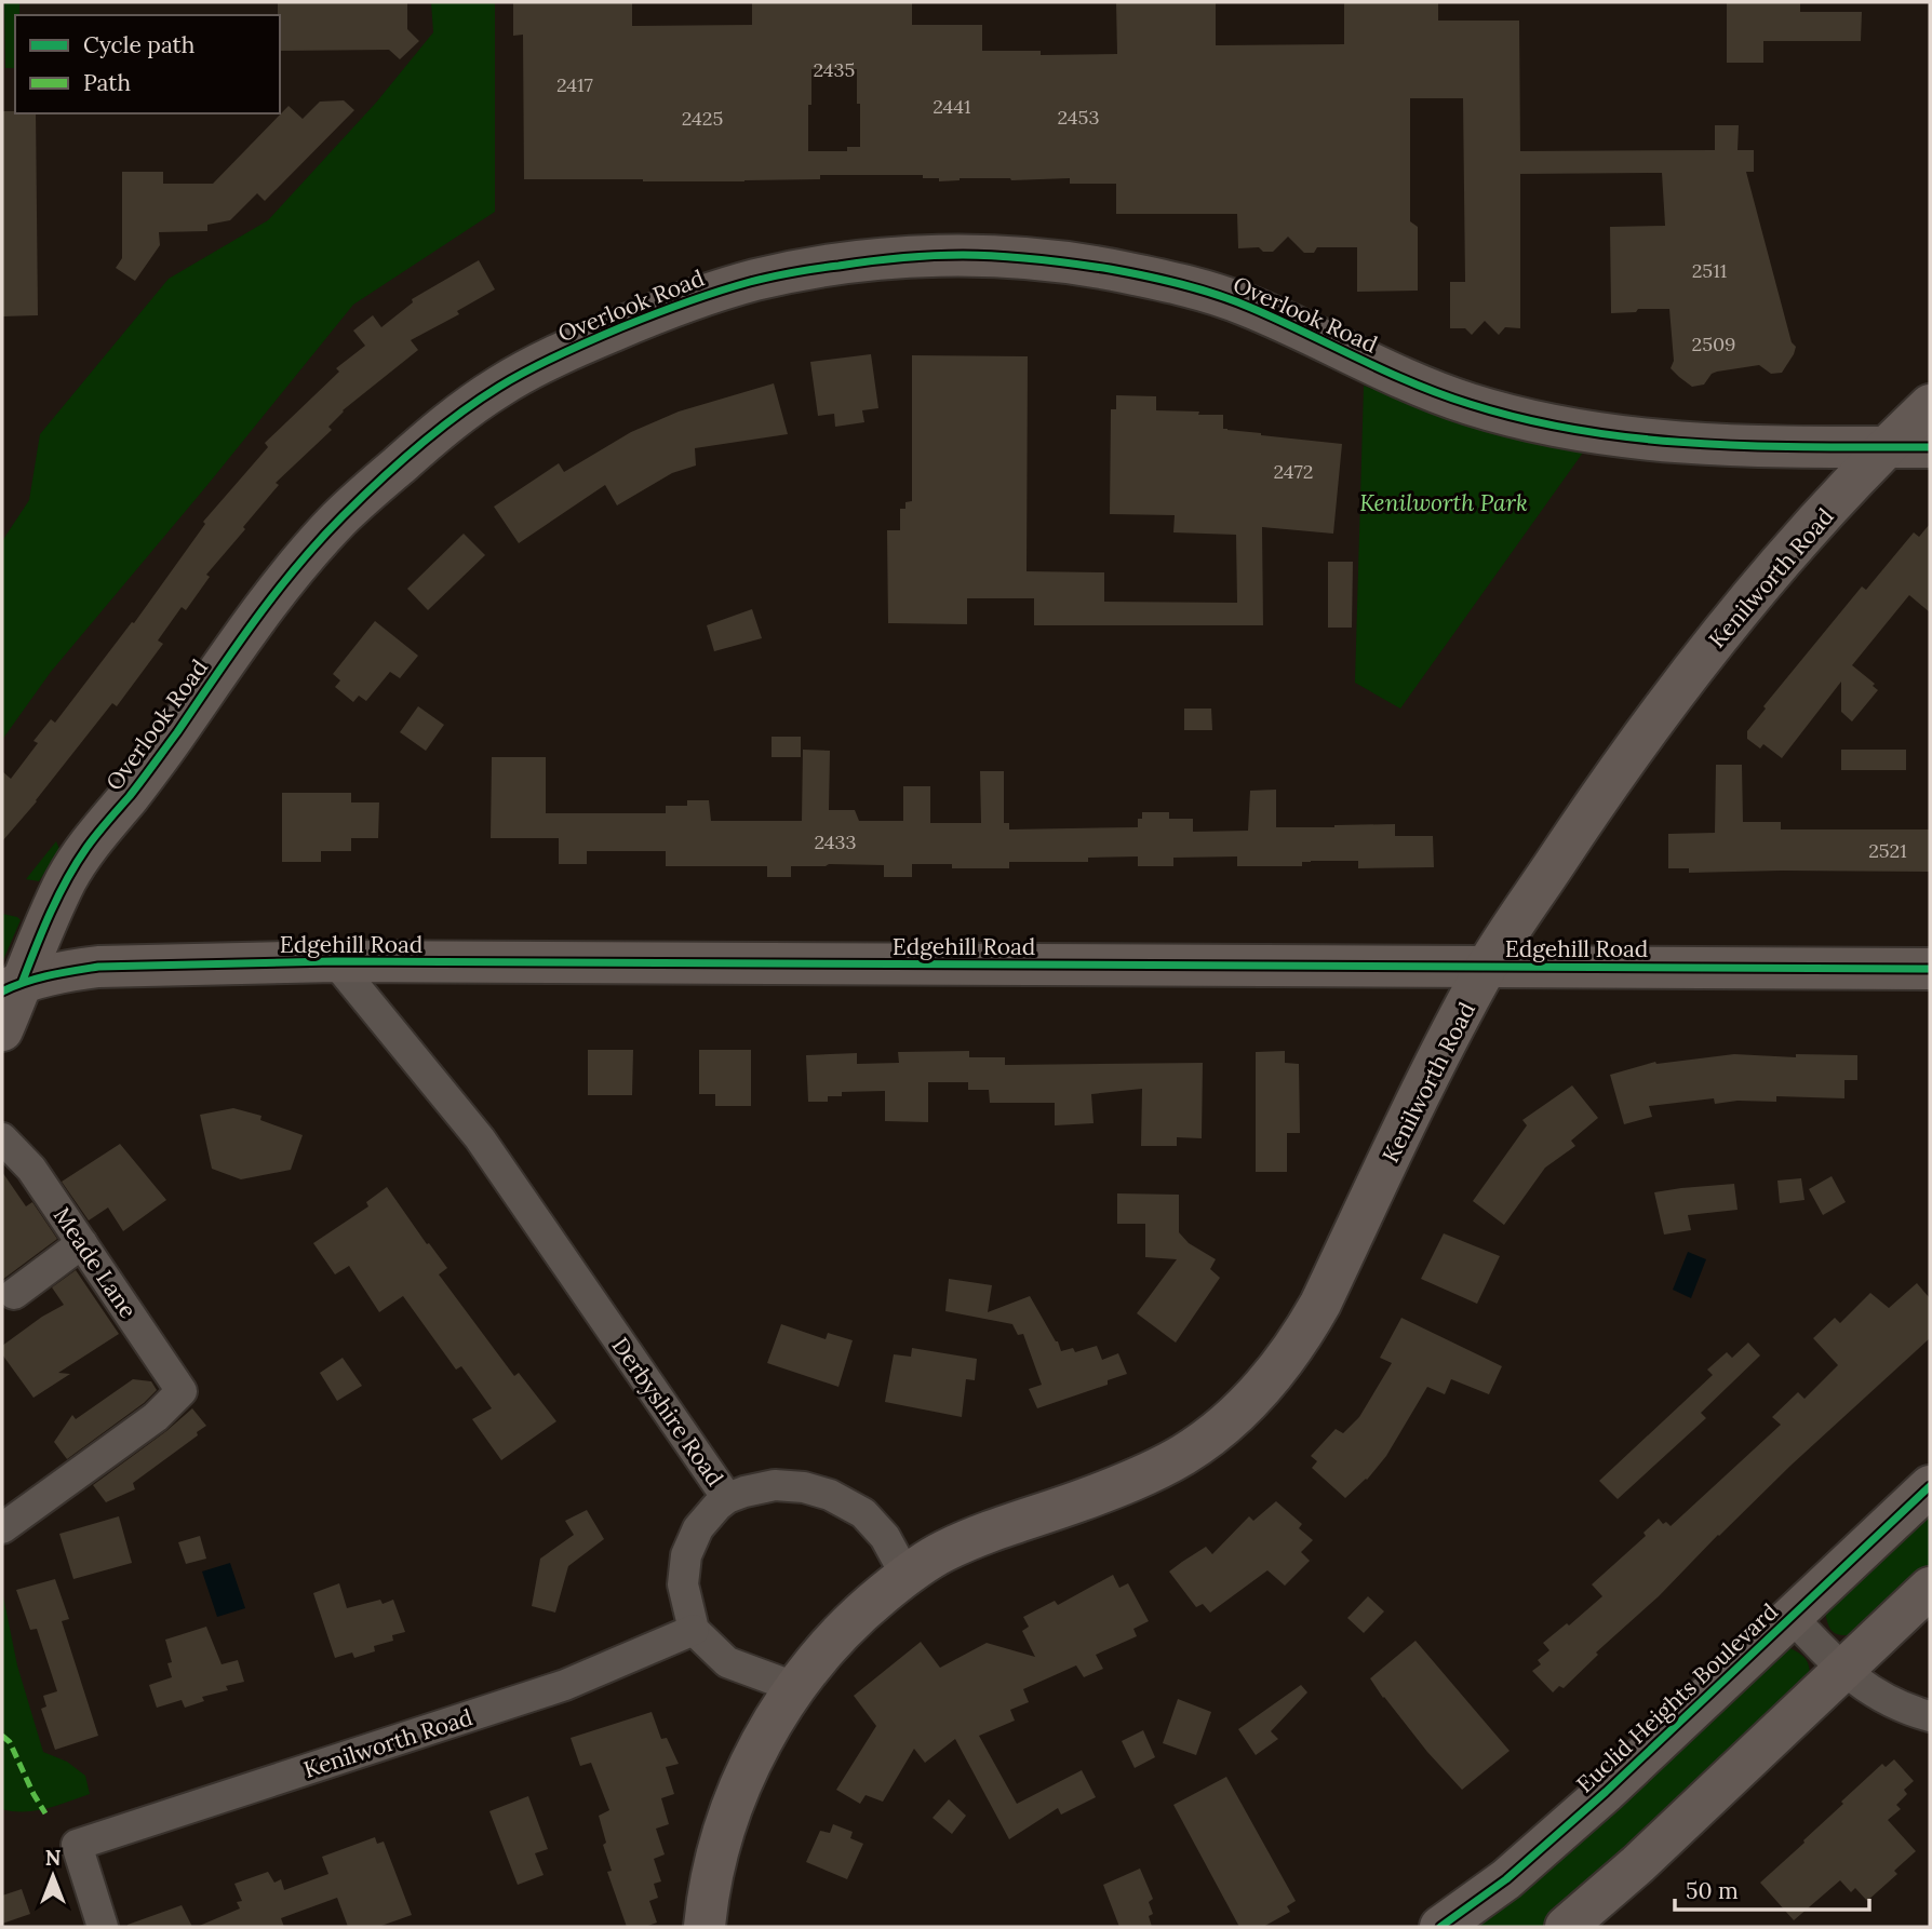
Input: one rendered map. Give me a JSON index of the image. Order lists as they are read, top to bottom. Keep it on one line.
{"streets":{"street":["Overlook Road","Kenilworth Road","Edgehill Road","Meade Lane","Derbyshire Road","Euclid Heights Boulevard"]},"crossings":[["Overlook Road","Kenilworth Road"],["Overlook Road","Edgehill Road"],["Kenilworth Road","Edgehill Road"],["Kenilworth Road","Derbyshire Road"],["Edgehill Road","Derbyshire Road"]],"parks":["Kenilworth Park"],"house_numbers":["2435","2417","2441","2453","2425","2511","2509","2472","2433","2521"],"legend":["Cycle path","Path"],"scale_bar":"50 m","north":"top"}
